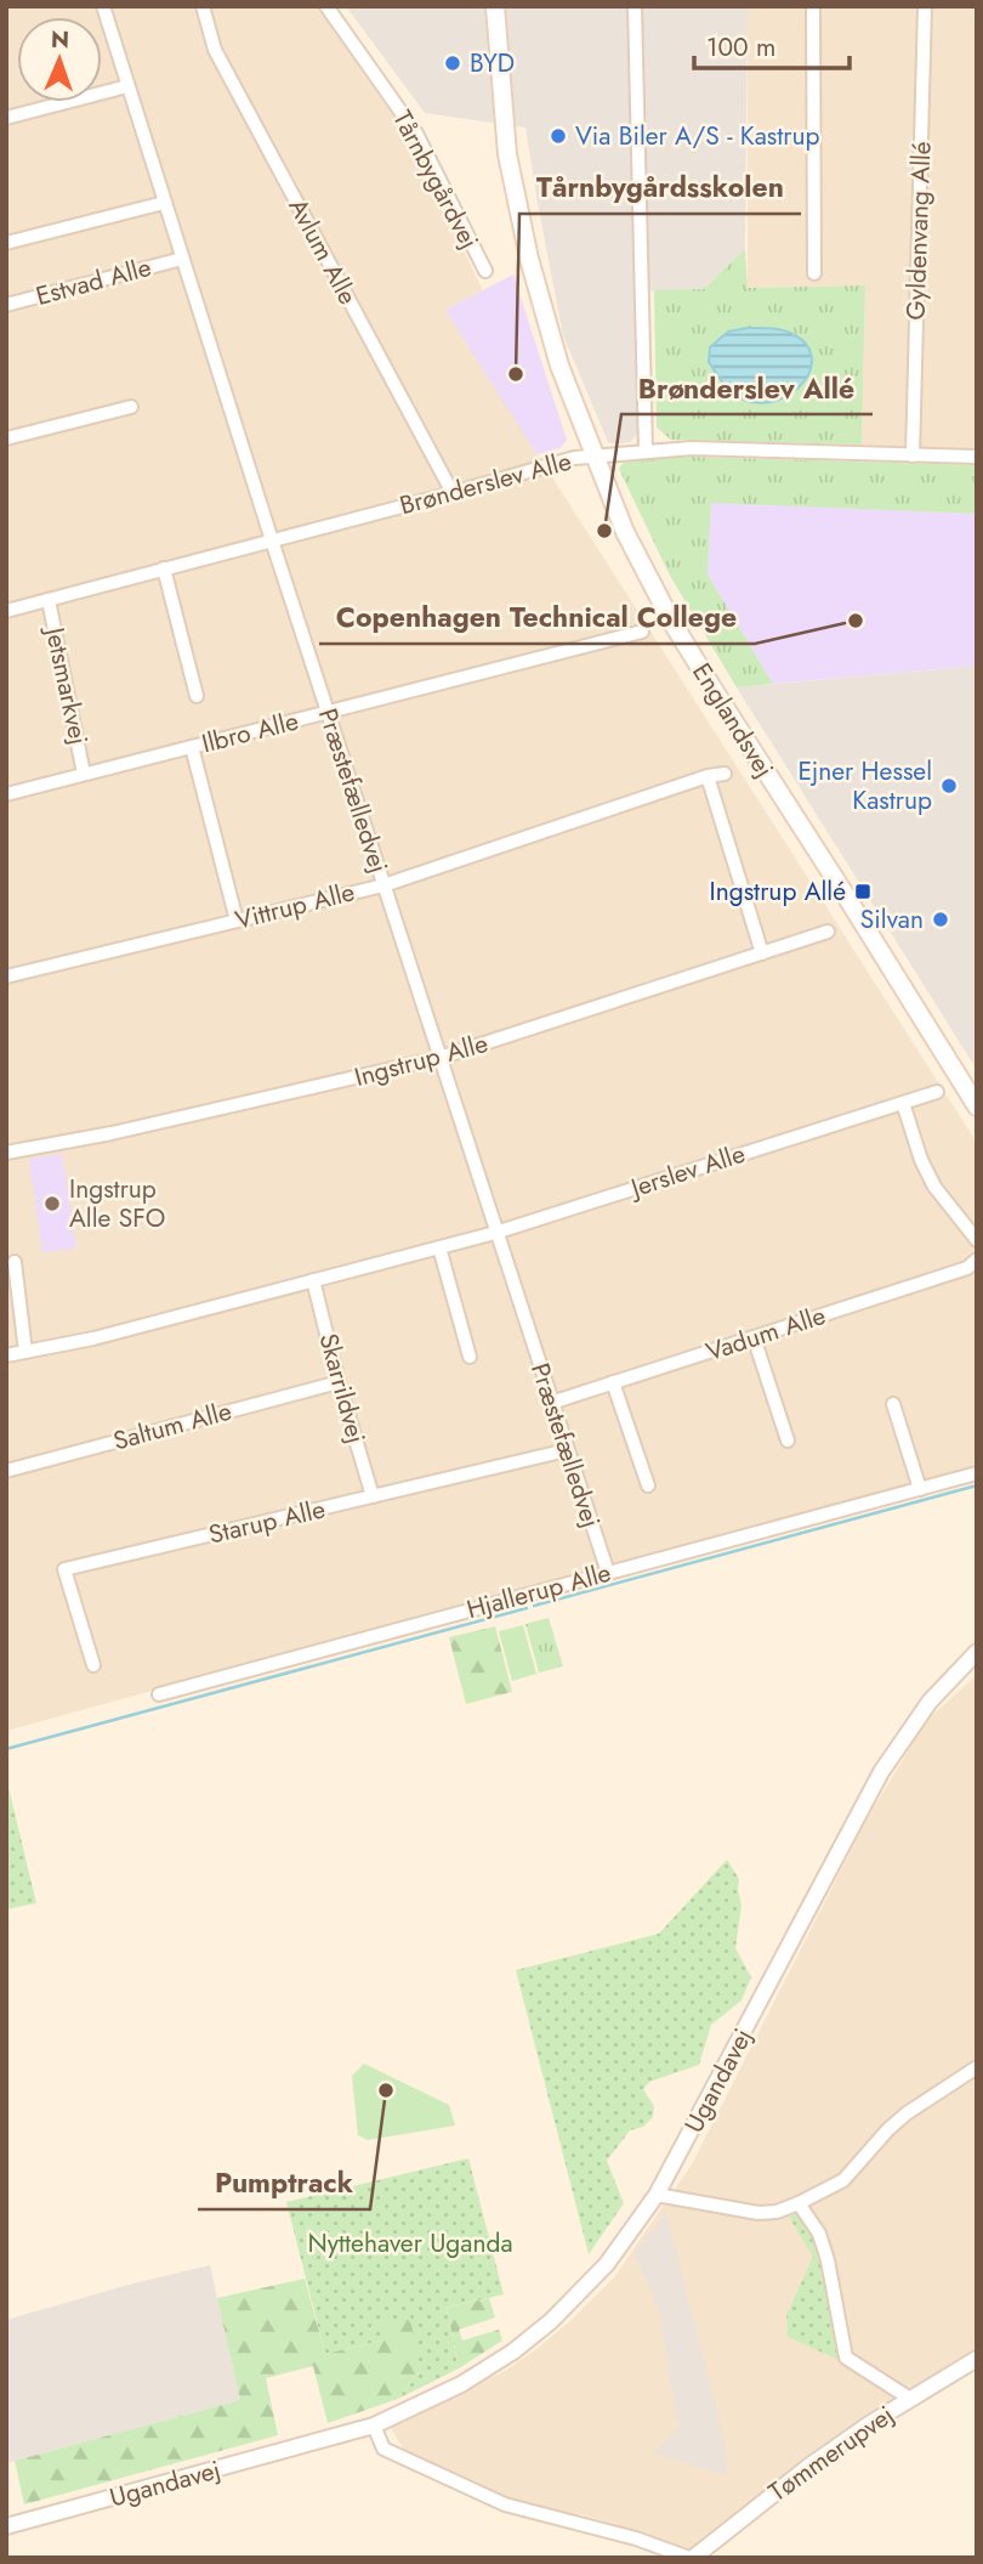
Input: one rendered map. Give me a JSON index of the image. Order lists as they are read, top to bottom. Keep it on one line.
{"streets":{"main road":["Englandsvej"],"street":["Tårnbygårdvej","Gyldenvang Allé","Avlum Alle","Estvad Alle","Brønderslev Alle","Jetsmarkvej","Ilbro Alle","Præstefælledvej","Vittrup Alle","Ingstrup Alle","Jerslev Alle","Vadum Alle","Skarrildvej","Saltum Alle","Starup Alle","Hjallerup Alle","Ugandavej","Tømmerupvej"]},"crossings":[["Gyldenvang Allé","Brønderslev Alle"],["Avlum Alle","Brønderslev Alle"],["Estvad Alle","Præstefælledvej"],["Brønderslev Alle","Jetsmarkvej"],["Brønderslev Alle","Englandsvej"],["Brønderslev Alle","Præstefælledvej"],["Jetsmarkvej","Ilbro Alle"],["Ilbro Alle","Præstefælledvej"],["Præstefælledvej","Vittrup Alle"],["Præstefælledvej","Ingstrup Alle"],["Præstefælledvej","Jerslev Alle"],["Præstefælledvej","Vadum Alle"],["Præstefælledvej","Starup Alle"],["Præstefælledvej","Hjallerup Alle"],["Jerslev Alle","Skarrildvej"],["Skarrildvej","Saltum Alle"],["Skarrildvej","Starup Alle"]],"parks":["Nyttehaver Uganda"],"places":{"other":["BYD","Via Biler A/S - Kastrup","Tårnbygårdsskolen","Brønderslev Allé","Copenhagen Technical College","Ejner Hessel Kastrup","Silvan","Ingstrup Alle SFO","Pumptrack"],"transit":["Ingstrup Allé"]},"scale_bar":"100 m","north":"top"}
